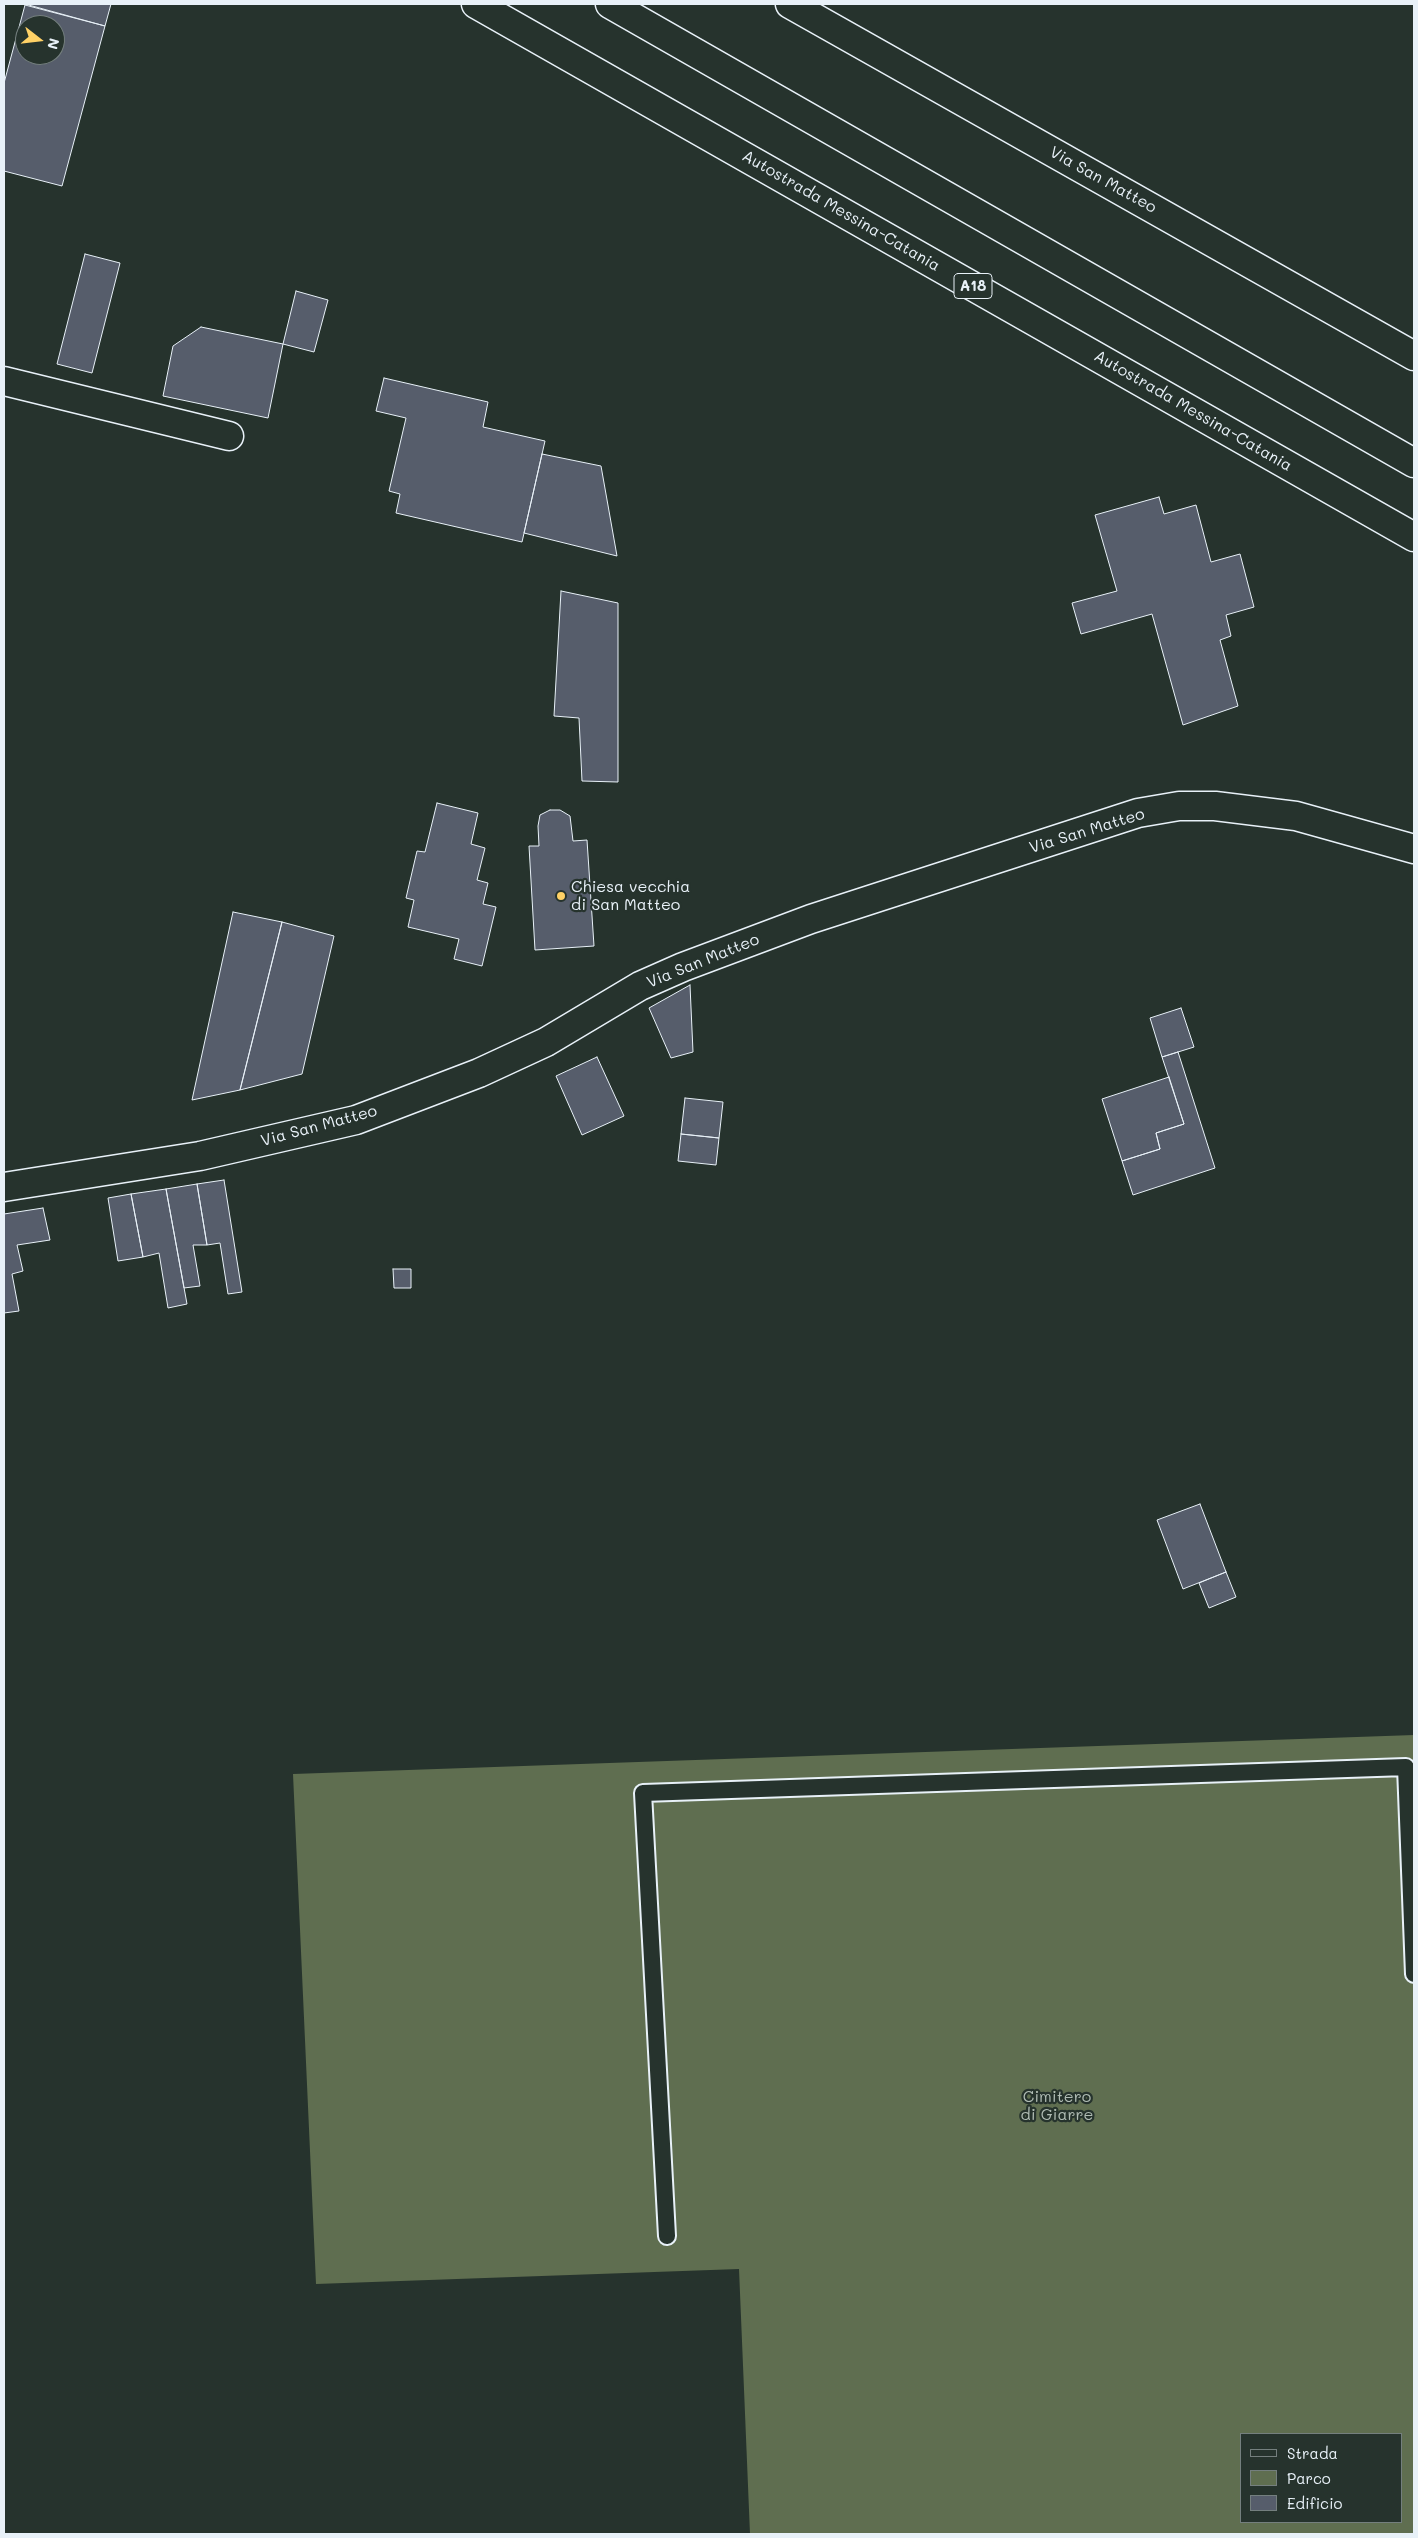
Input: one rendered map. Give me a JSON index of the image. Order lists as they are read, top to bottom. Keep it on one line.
{"streets":{"main road":["Via San Matteo","Autostrada Messina-Catania","A18"]},"parks":["Cimitero di Giarre"],"places":["Chiesa vecchia di San Matteo"],"legend":["Strada","Parco","Edificio"],"north":"right"}
